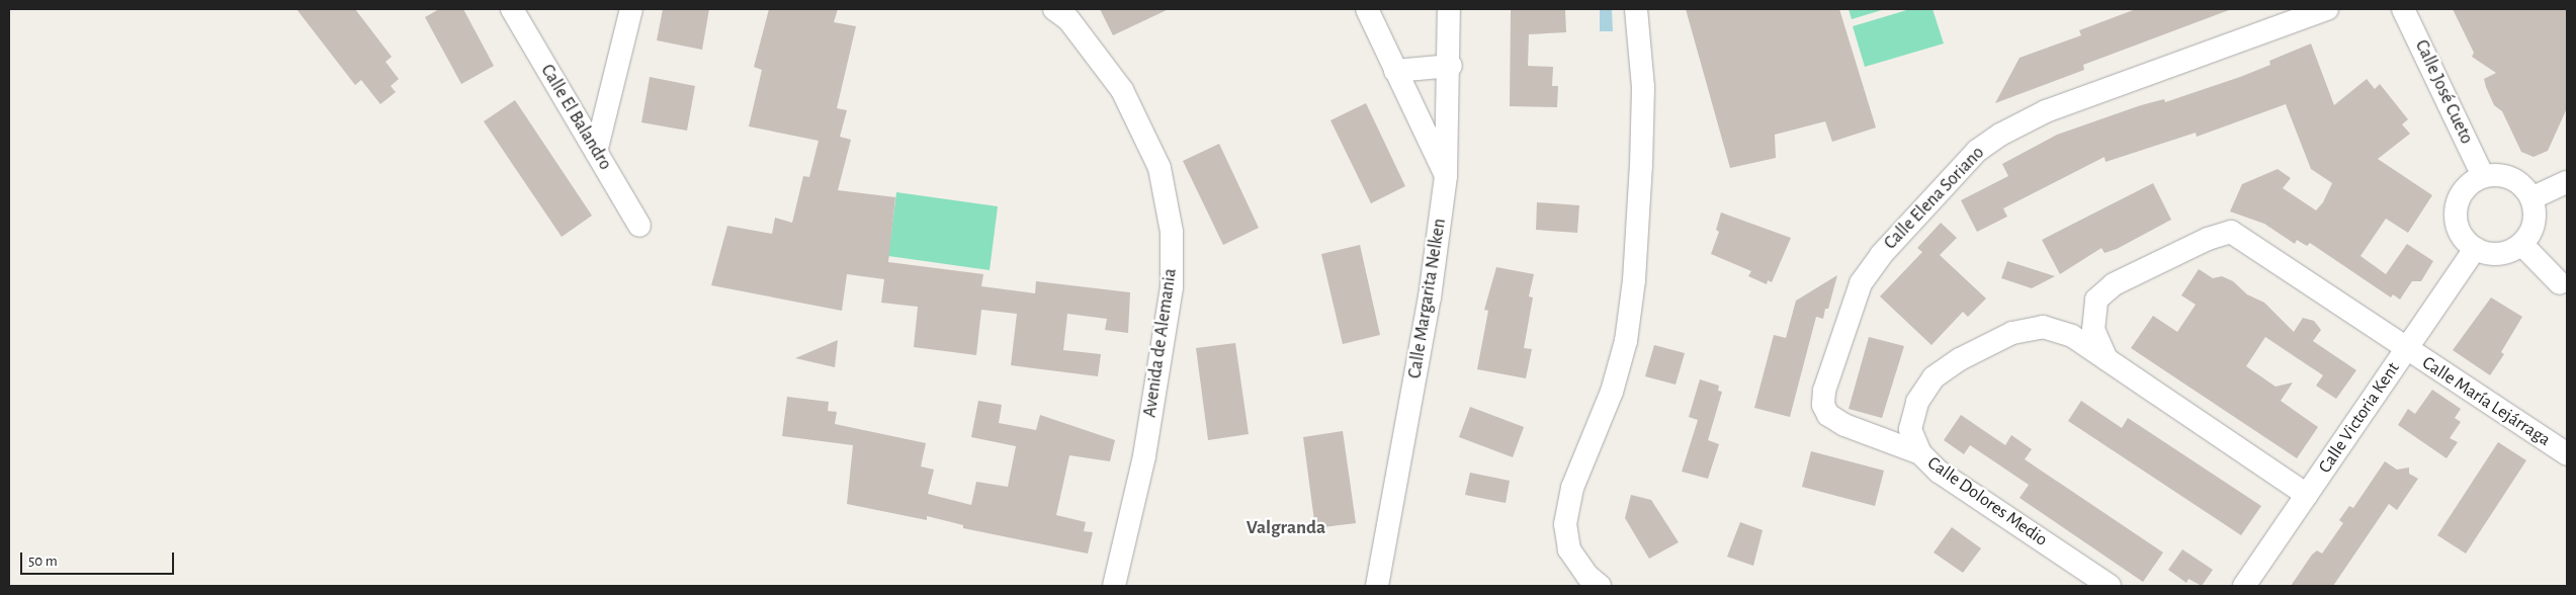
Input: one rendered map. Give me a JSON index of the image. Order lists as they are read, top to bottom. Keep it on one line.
{"streets":{"street":["Calle José Cueto","Calle El Balandro","Calle Elena Soriano","Calle Margarita Nelken","Avenida de Alemania","Calle María Lejárraga","Calle Victoria Kent","Calle Dolores Medio"]},"crossings":[["Calle José Cueto","Calle Victoria Kent"],["Calle Elena Soriano","Calle Dolores Medio"],["Calle María Lejárraga","Calle Victoria Kent"],["Calle Victoria Kent","Calle Dolores Medio"]],"districts":["Valgranda"],"scale_bar":"50 m"}
